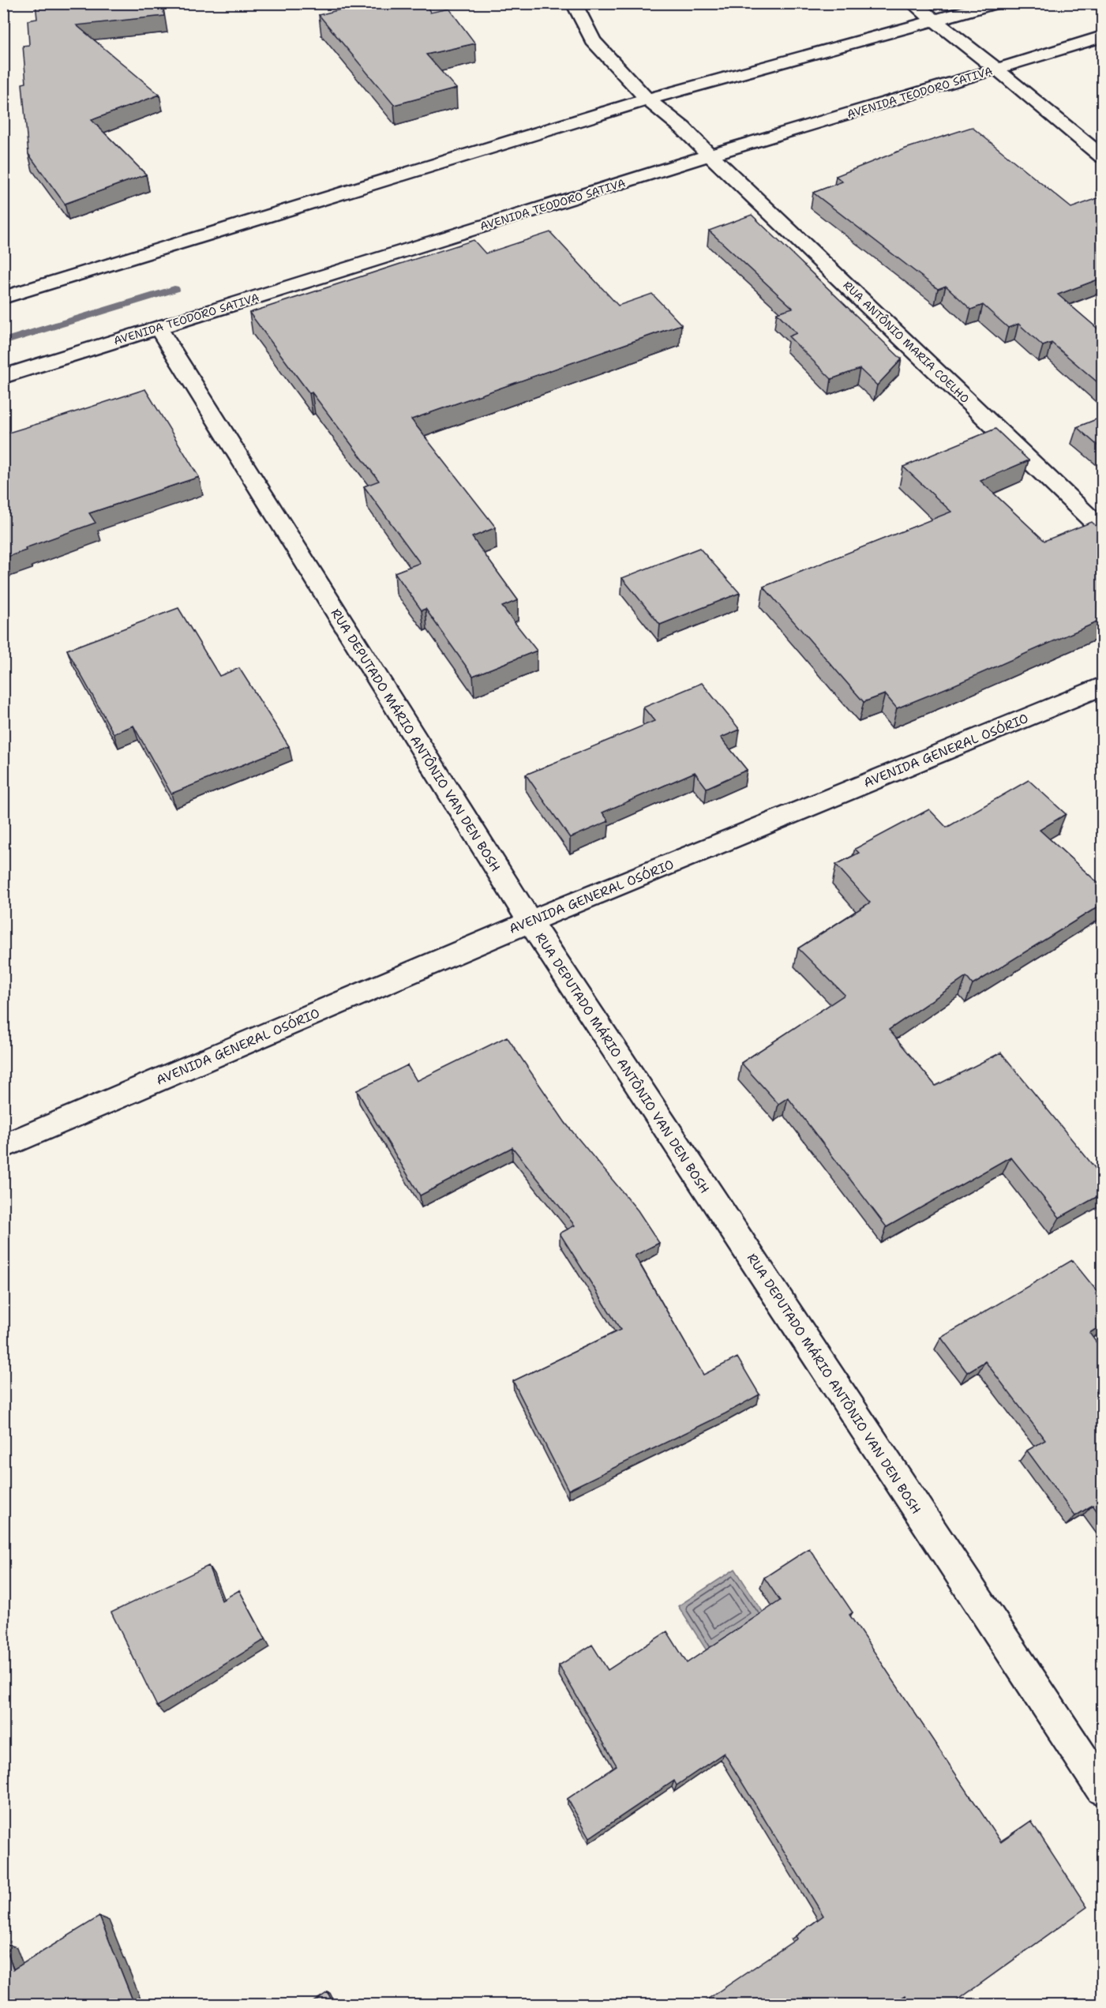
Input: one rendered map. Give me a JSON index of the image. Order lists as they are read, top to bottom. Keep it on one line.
{"streets":{"street":["AVENIDA TEODORO SATIVA","RUA ANTÔNIO MARIA COELHO","RUA DEPUTADO MÁRIO ANTÔNIO VAN DEN BOSH","AVENIDA GENERAL OSÓRIO"]},"crossings":[["AVENIDA TEODORO SATIVA","RUA ANTÔNIO MARIA COELHO"],["AVENIDA TEODORO SATIVA","RUA DEPUTADO MÁRIO ANTÔNIO VAN DEN BOSH"],["RUA DEPUTADO MÁRIO ANTÔNIO VAN DEN BOSH","AVENIDA GENERAL OSÓRIO"]]}
